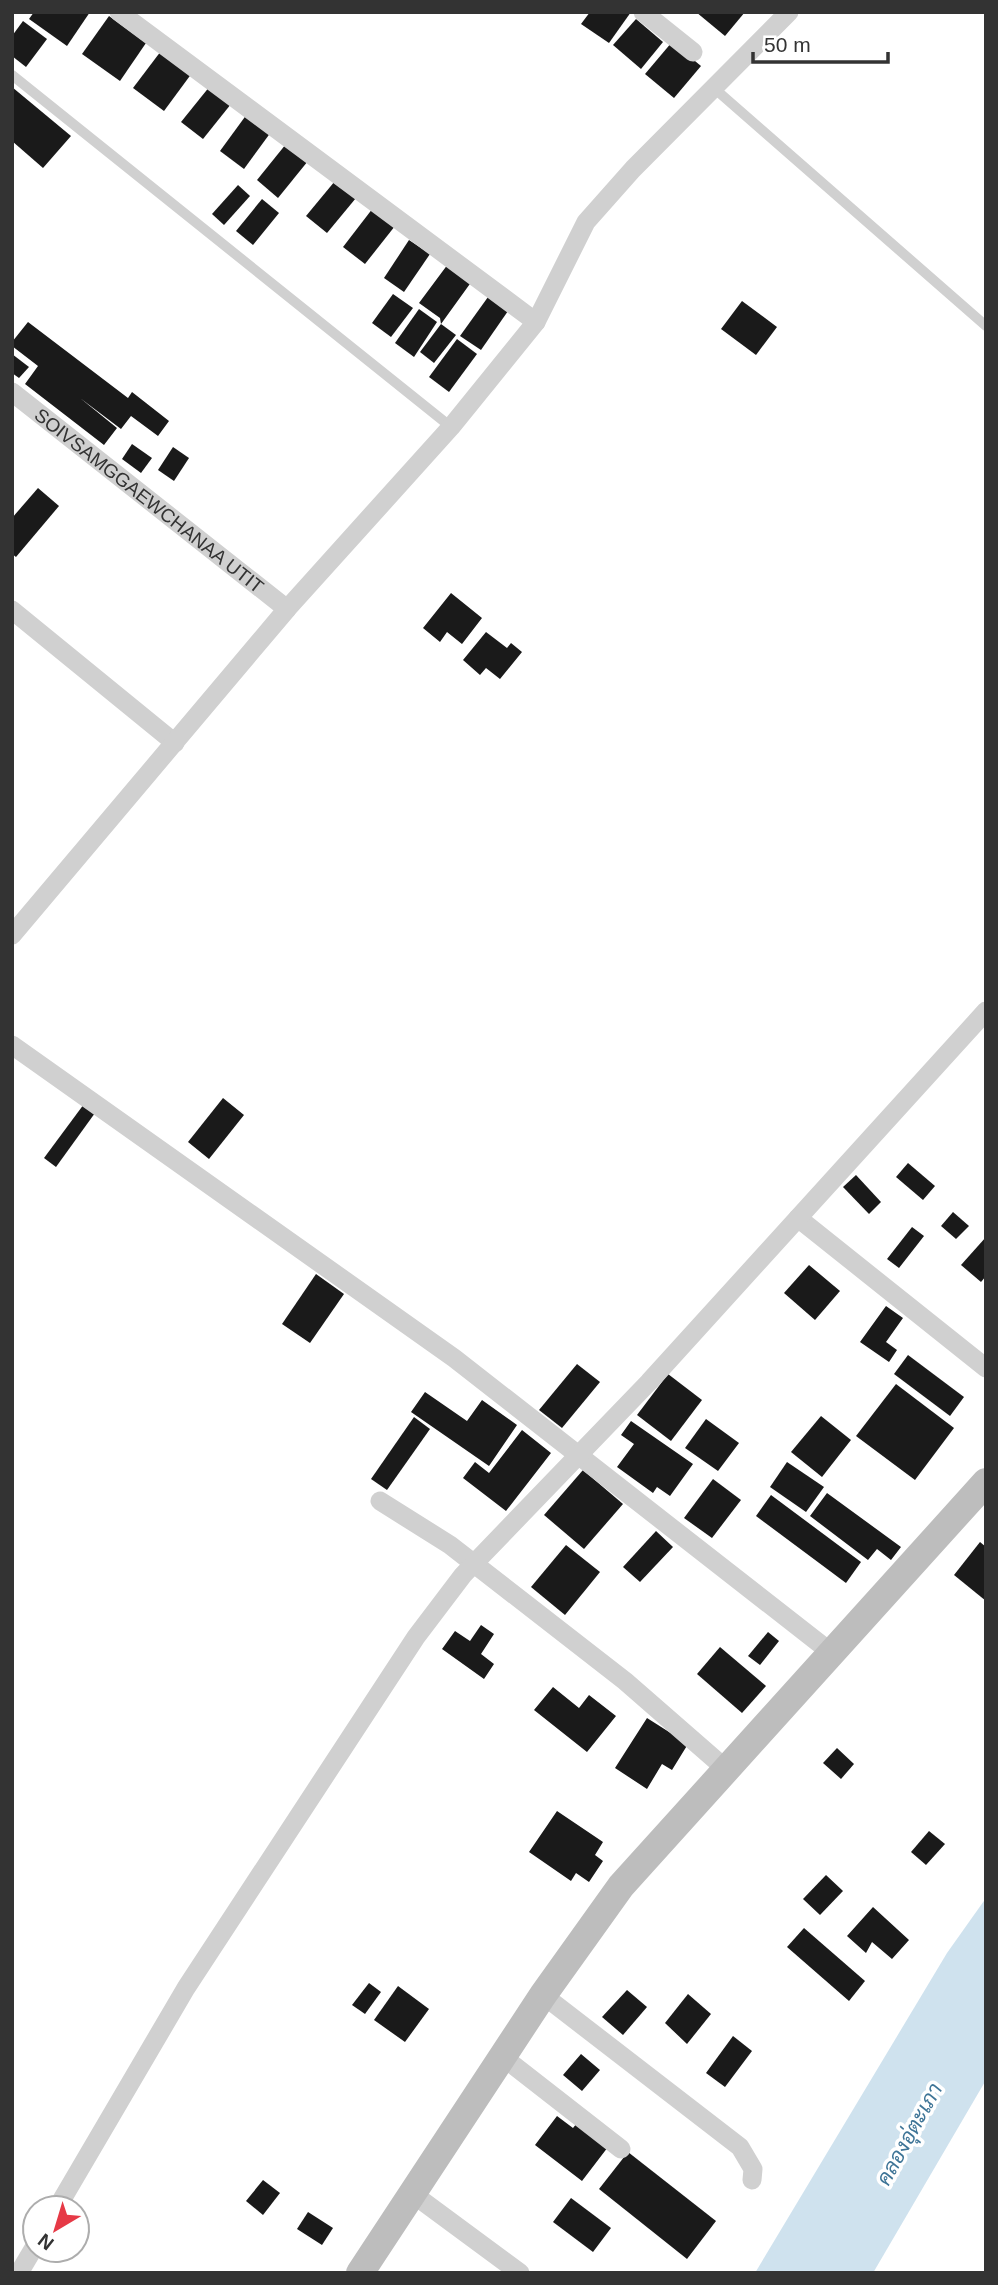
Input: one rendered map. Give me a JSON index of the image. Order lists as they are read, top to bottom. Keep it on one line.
{"streets":{"street":["SOIVSAMGGAEWCHANAA UTIT"]},"water":["คลองอุ่ตะเภา"],"scale_bar":"50 m","north":"bottom left"}
